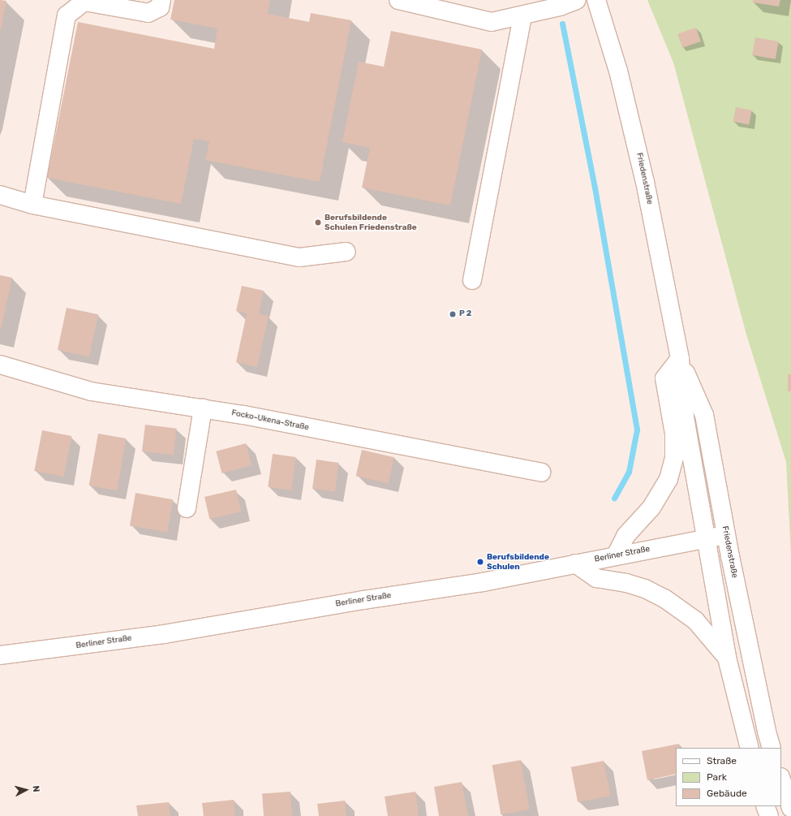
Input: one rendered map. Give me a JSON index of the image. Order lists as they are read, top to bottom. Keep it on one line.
{"streets":{"main road":["Friedenstraße","Focko-Ukena-Straße","Berliner Straße"]},"crossings":[["Friedenstraße","Berliner Straße"]],"places":["Berufsbildende Schulen Friedenstraße","P 2","Berufsbildende Schulen"],"legend":["Straße","Park","Gebäude"],"north":"right"}
